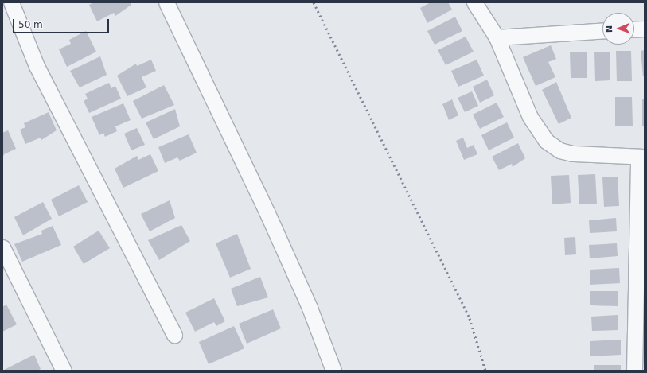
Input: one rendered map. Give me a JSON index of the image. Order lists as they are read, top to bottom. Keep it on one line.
{"scale_bar":"50 m","north":"left"}
